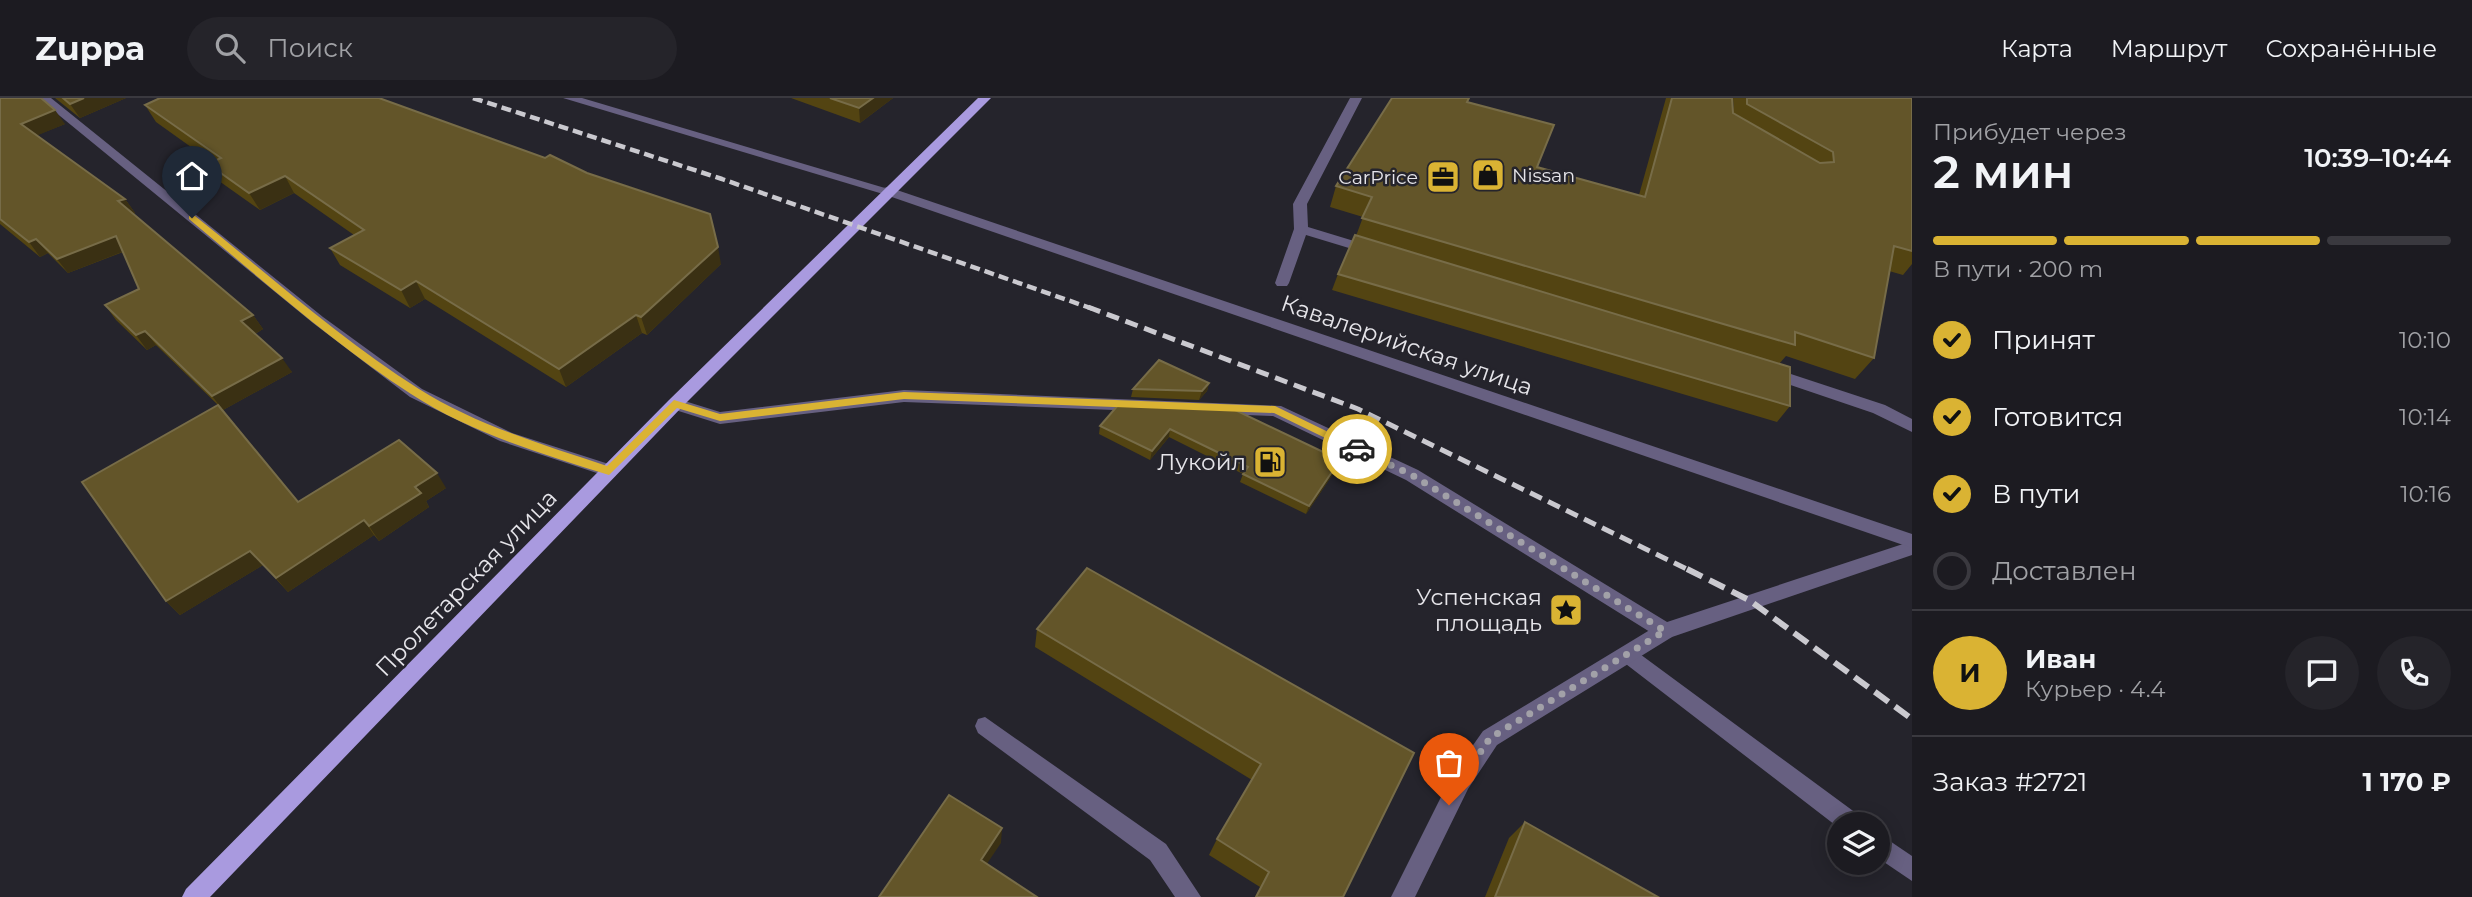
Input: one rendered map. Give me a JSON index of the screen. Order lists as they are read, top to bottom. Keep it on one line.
{"streets":{"main road":["Пролетарская улица"],"street":["Кавалерийская улица"]},"crossings":[["Кавалерийская улица","Пролетарская улица"]],"places":{"shop":["Nissan"],"office":["CarPrice"],"fuel station":["Лукойл"],"place":["Успенская площадь"]},"page":{"header":"Zuppa","search":"Поиск","nav":["Карта","Маршрут","Сохранённые"],"heading":["2 мин","Прибудет через","10:39–10:44"],"panel":["Иван","Курьер · 4.4","Заказ #2721","1 170 ₽"],"bar":"В пути · 200 m","list":[["Принят","10:10"],["Готовится","10:14"],["В пути","10:16"],"Доставлен"],"round":"И"}}
